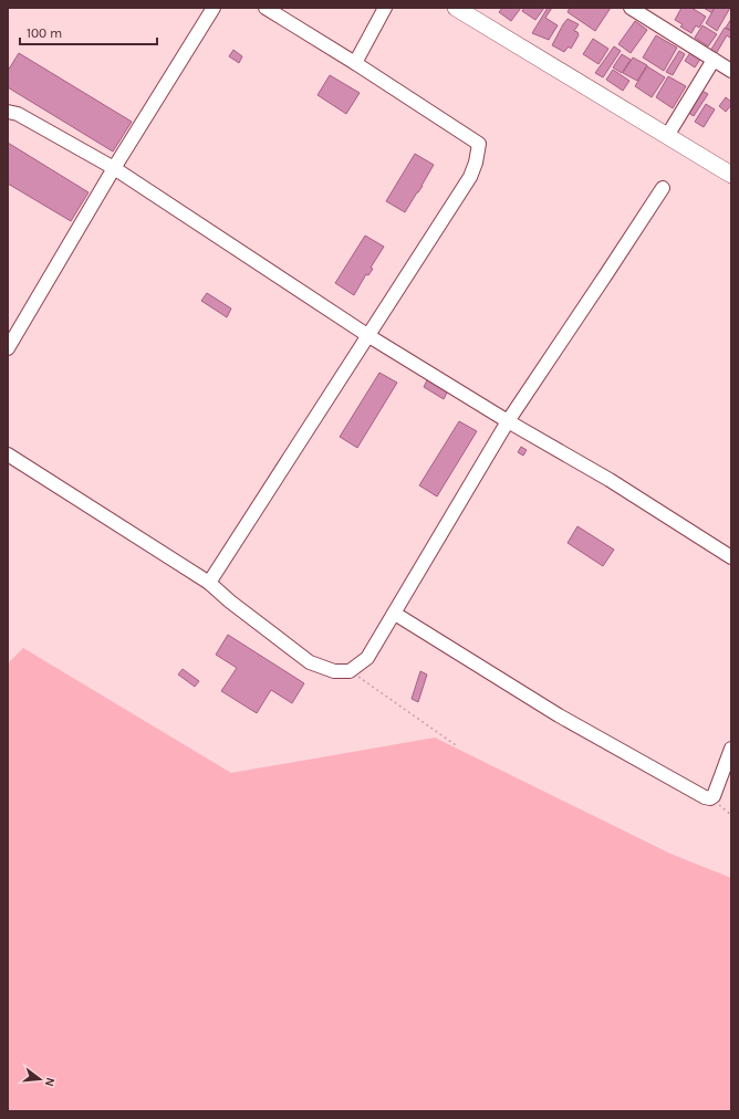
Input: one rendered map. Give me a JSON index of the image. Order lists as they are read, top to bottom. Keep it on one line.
{"scale_bar":"100 m","north":"right"}
